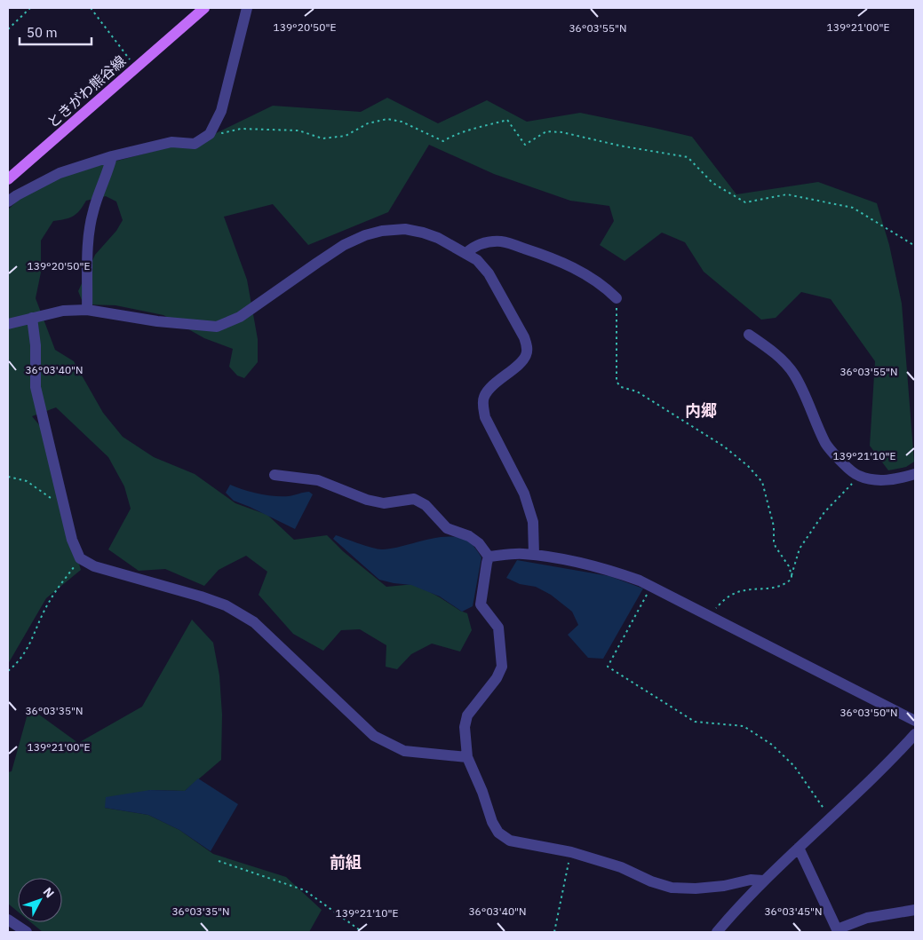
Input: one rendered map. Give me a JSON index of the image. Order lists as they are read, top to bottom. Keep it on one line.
{"streets":{"main road":["ときがわ熊谷線"]},"districts":["内郷","前組"],"scale_bar":"50 m","north":"top right","coordinates":["139°20'50\"E","139°21'00\"E","36°03'55\"N","36°03'40\"N","139°21'10\"E","36°03'35\"N","36°03'50\"N","36°03'45\"N"]}
